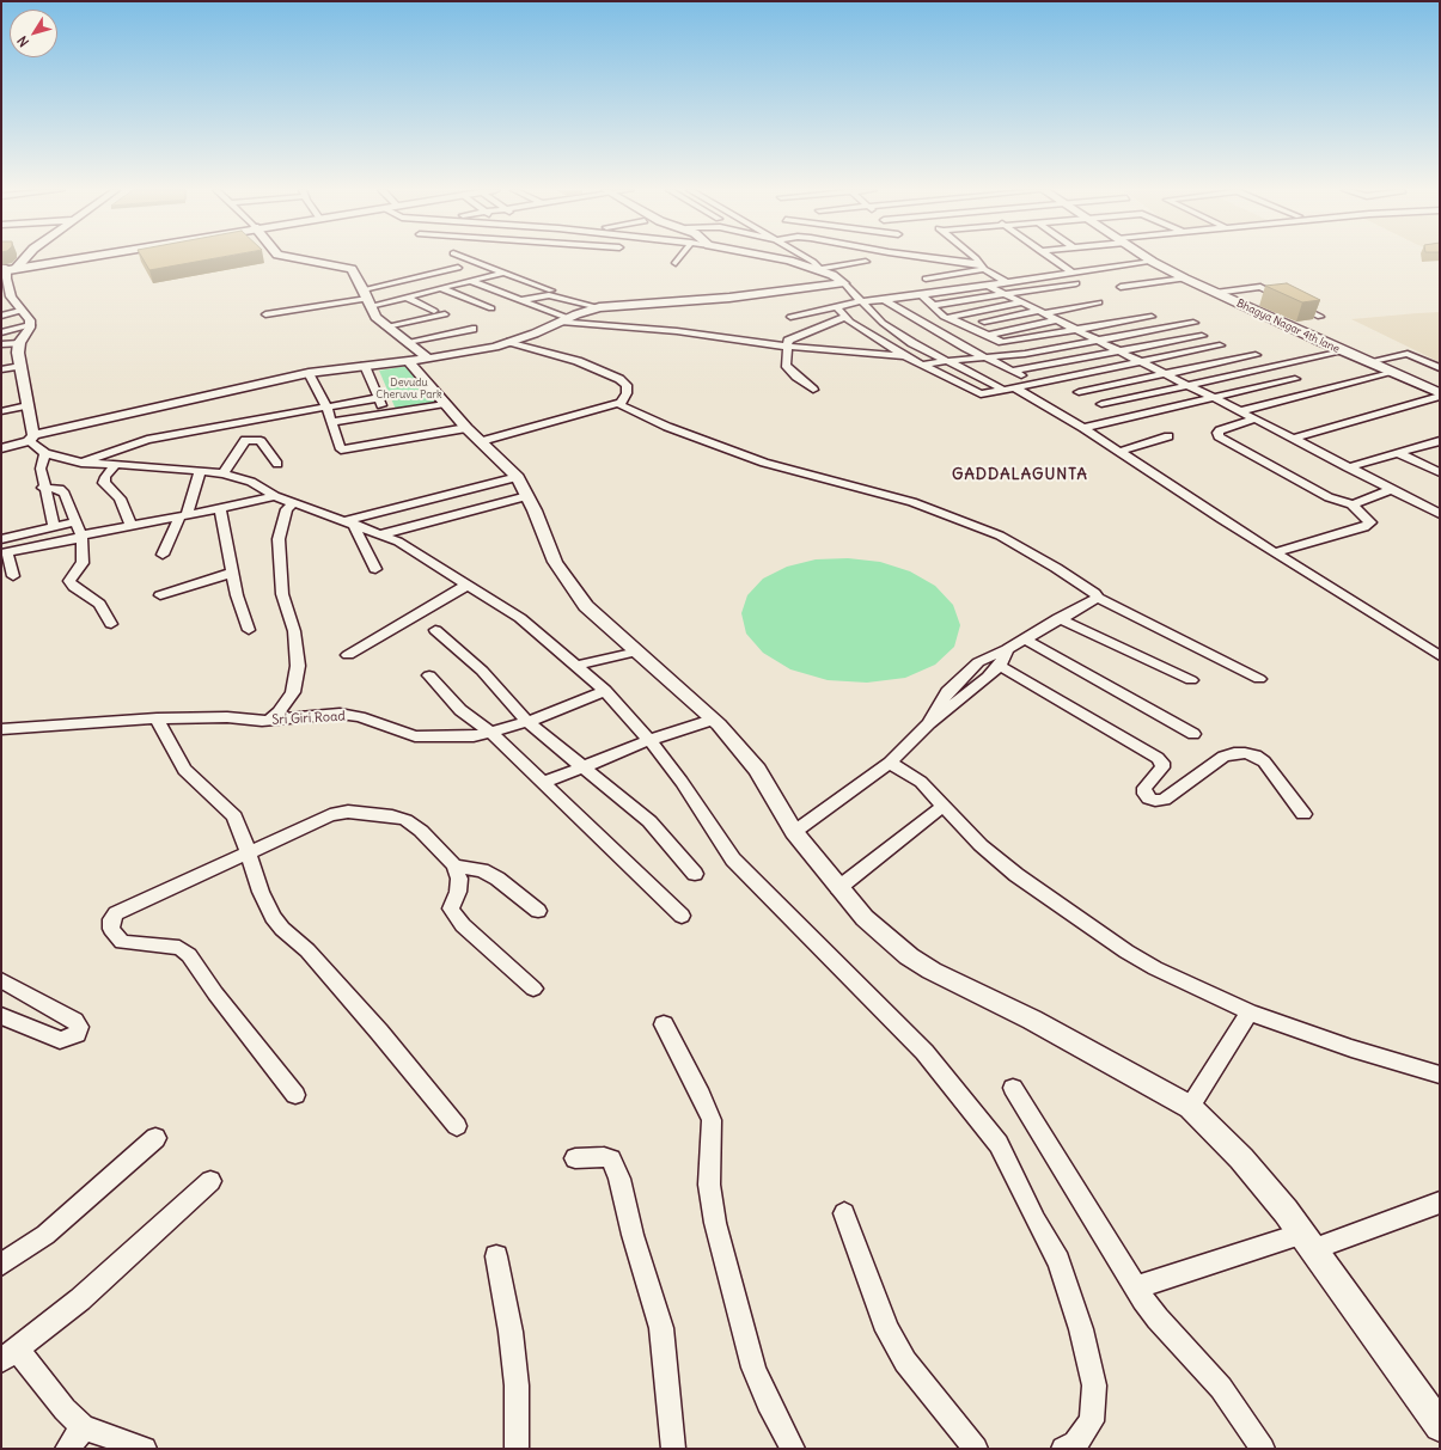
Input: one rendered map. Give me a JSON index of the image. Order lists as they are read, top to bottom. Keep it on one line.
{"streets":{"main road":["Bhagya Nagar 4th lane"],"street":["Sri Giri Road"]},"districts":["GADDALAGUNTA"],"parks":["Devudu Cheruvu Park"],"north":"bottom left"}
